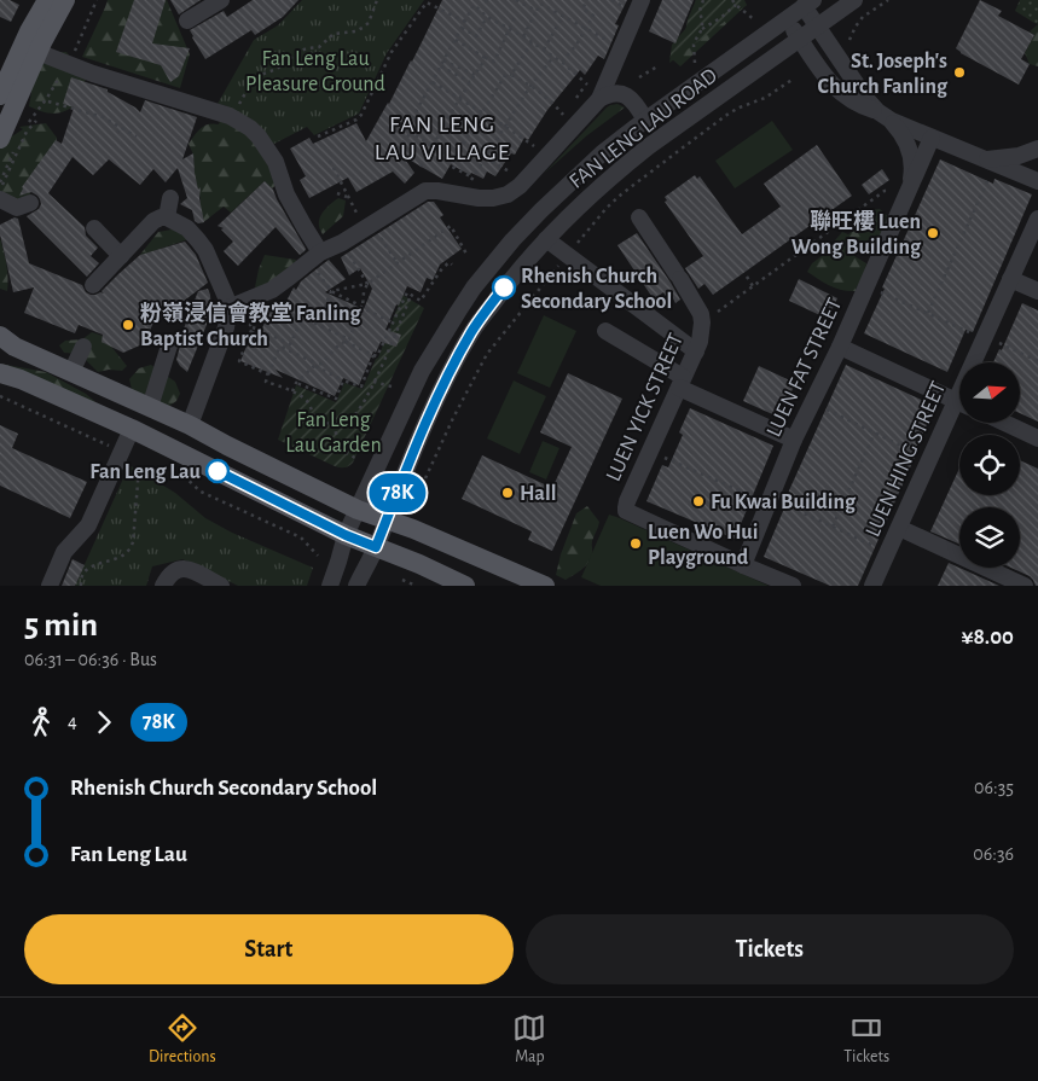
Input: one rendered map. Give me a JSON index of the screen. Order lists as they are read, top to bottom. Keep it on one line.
{"streets":{"street":["FAN LENG LAU ROAD","LUEN FAT STREET","LUEN YICK STREET","LUEN HING STREET"]},"crossings":[["LUEN FAT STREET","LUEN YICK STREET"]],"districts":["FAN LENG LAU VILLAGE"],"parks":["Fan Leng Lau Pleasure Ground","Fan Leng Lau Garden"],"places":["St. Joseph's Church Fanling","聯旺樓 Luen Wong Building","Rhenish Church Secondary School","粉嶺浸信會教堂 Fanling Baptist Church","Fan Leng Lau","Hall","Fu Kwai Building","Luen Wo Hui Playground"],"lines":["bus line 78K"],"north":"right","page":{"on_map":"78K","heading":["5 min","06:31 – 06:36 · Bus","¥8.00"],"legs":["4","78K"],"list":[{"name":"Rhenish Church Secondary School","value":"06:35"},{"name":"Fan Leng Lau","value":"06:36"}],"buttons":["Start","Tickets"],"tabs":["Directions","Map","Tickets"]}}
